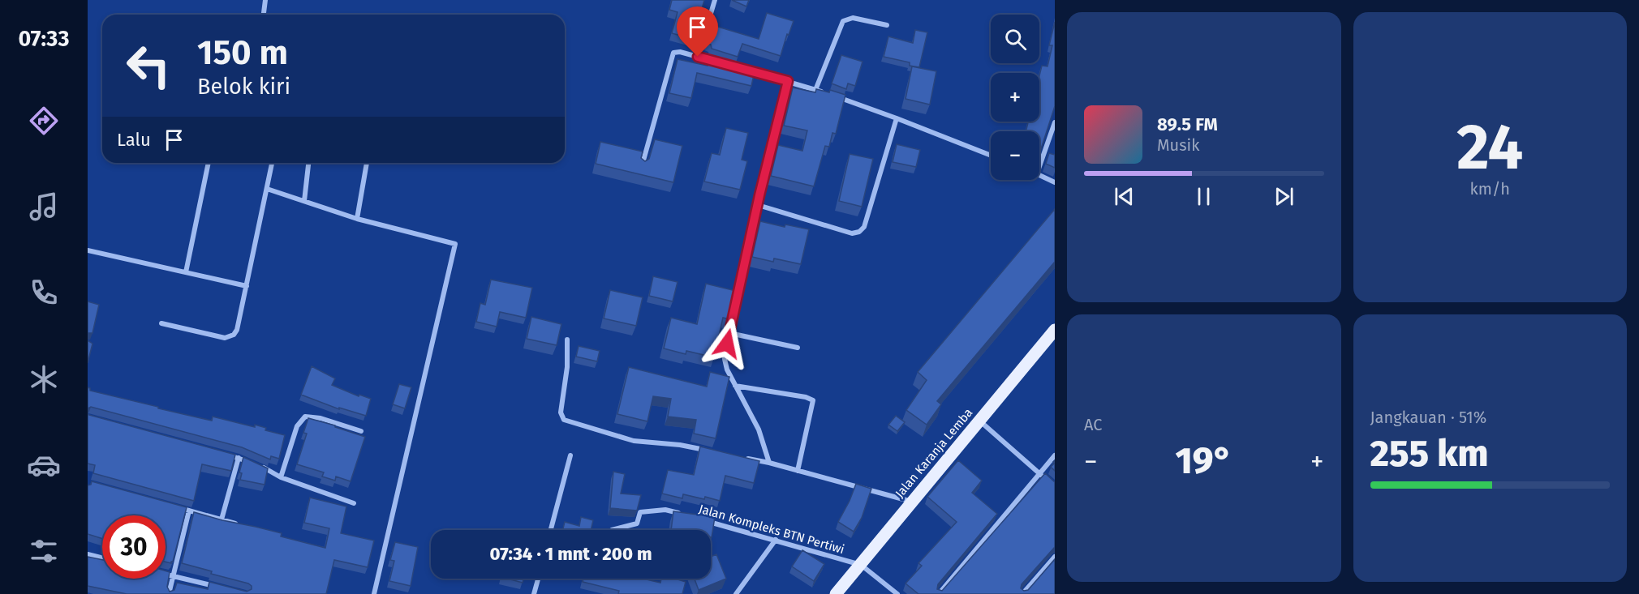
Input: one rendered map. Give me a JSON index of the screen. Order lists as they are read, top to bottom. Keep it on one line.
{"streets":{"main road":["Jalan Karanja Lemba"],"street":["Jalan Kompleks BTN Pertiwi"]},"crossings":[["Jalan Karanja Lemba","Jalan Kompleks BTN Pertiwi"]],"page":{"tabs":"07:33","tile":[["24","km/h"],"AC",["Jangkauan · 51%","255 km"]],"map_buttons":["+","−"],"turn":["150 m","Belok kiri"],"song":["89.5 FM","Musik"],"then":"Lalu","heat":["−","19°","+"],"limit":"30","trip":"07:34 · 1 mnt · 200 m"}}
